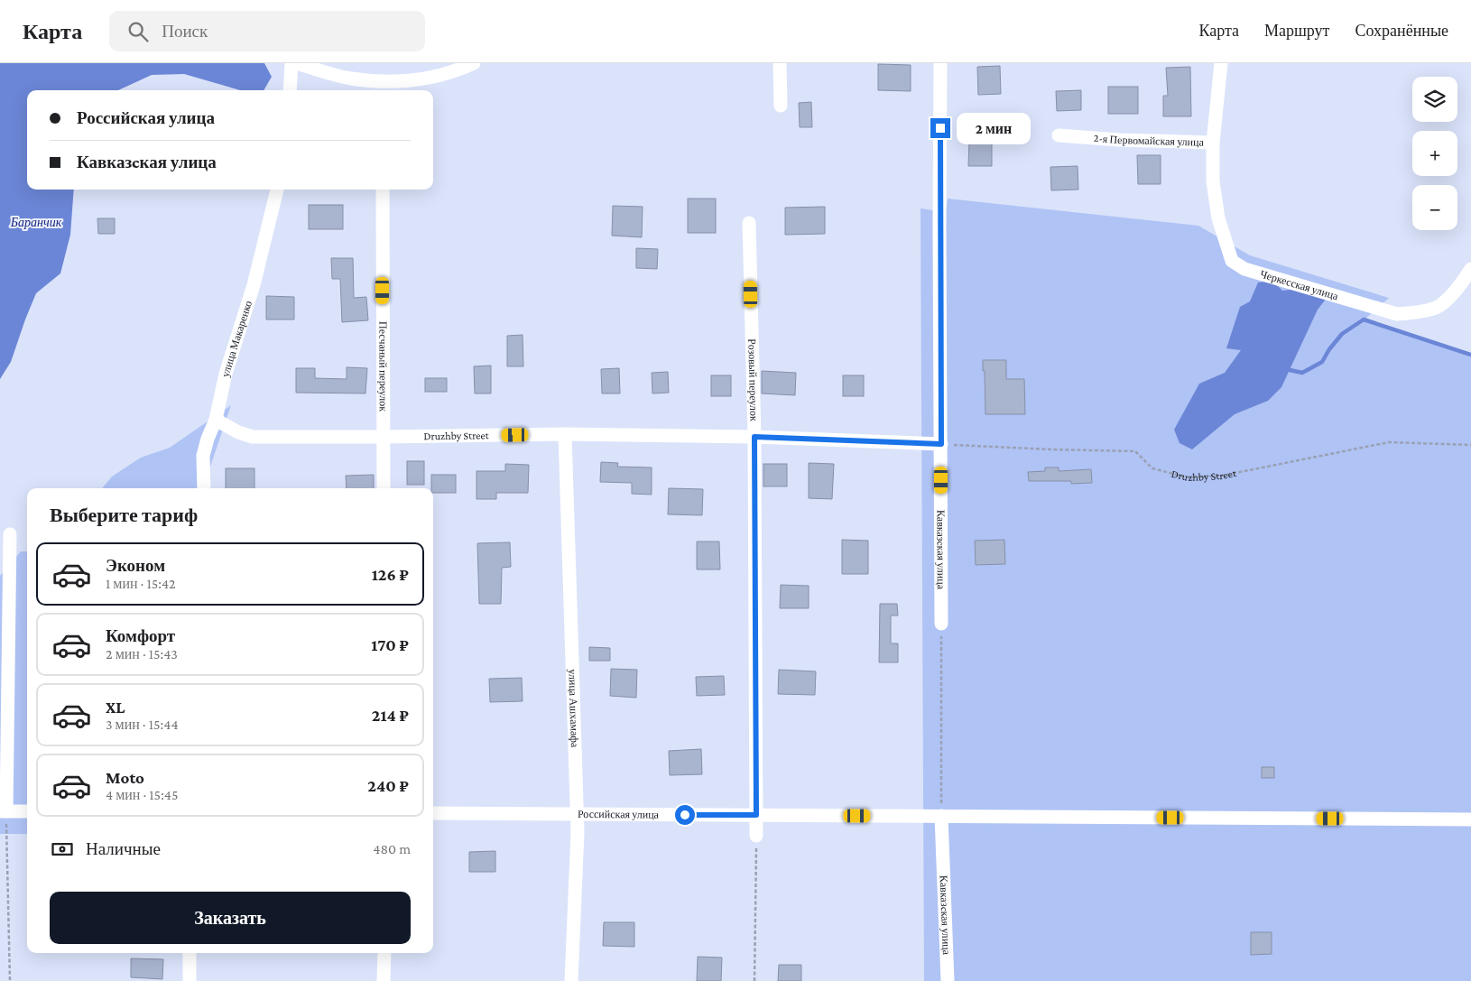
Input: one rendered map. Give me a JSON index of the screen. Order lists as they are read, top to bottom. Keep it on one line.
{"streets":{"street":["2-я Первомайская улица","Черкесская улица","улица Макаренко","Песчаный переулок","Розовый переулок","Druzhby Street","Кавказcкая улица","улица Ашхамафа","Российская улица"]},"crossings":[["2-я Первомайская улица","Черкесская улица"],["улица Макаренко","Druzhby Street"],["Песчаный переулок","Druzhby Street"],["Розовый переулок","Druzhby Street"],["Розовый переулок","Российская улица"],["Druzhby Street","Кавказcкая улица"],["Druzhby Street","улица Ашхамафа"],["Кавказcкая улица","Российская улица"],["улица Ашхамафа","Российская улица"]],"water":["Баранчик"],"page":{"header":"Карта","search":"Поиск","nav":["Карта","Маршрут","Сохранённые"],"map_buttons":["+","−"],"banner":["Российская улица","Кавказcкая улица"],"bubble":"2 мин","heading":"Выберите тариф","list":[{"name":"Эконом","note":"1 мин · 15:42","value":"126 ₽"},{"name":"Комфорт","note":"2 мин · 15:43","value":"170 ₽"},{"name":"XL","note":"3 мин · 15:44","value":"214 ₽"},{"name":"Moto","note":"4 мин · 15:45","value":"240 ₽"}],"pay":["Наличные","480 m"],"buttons":"Заказать"}}
